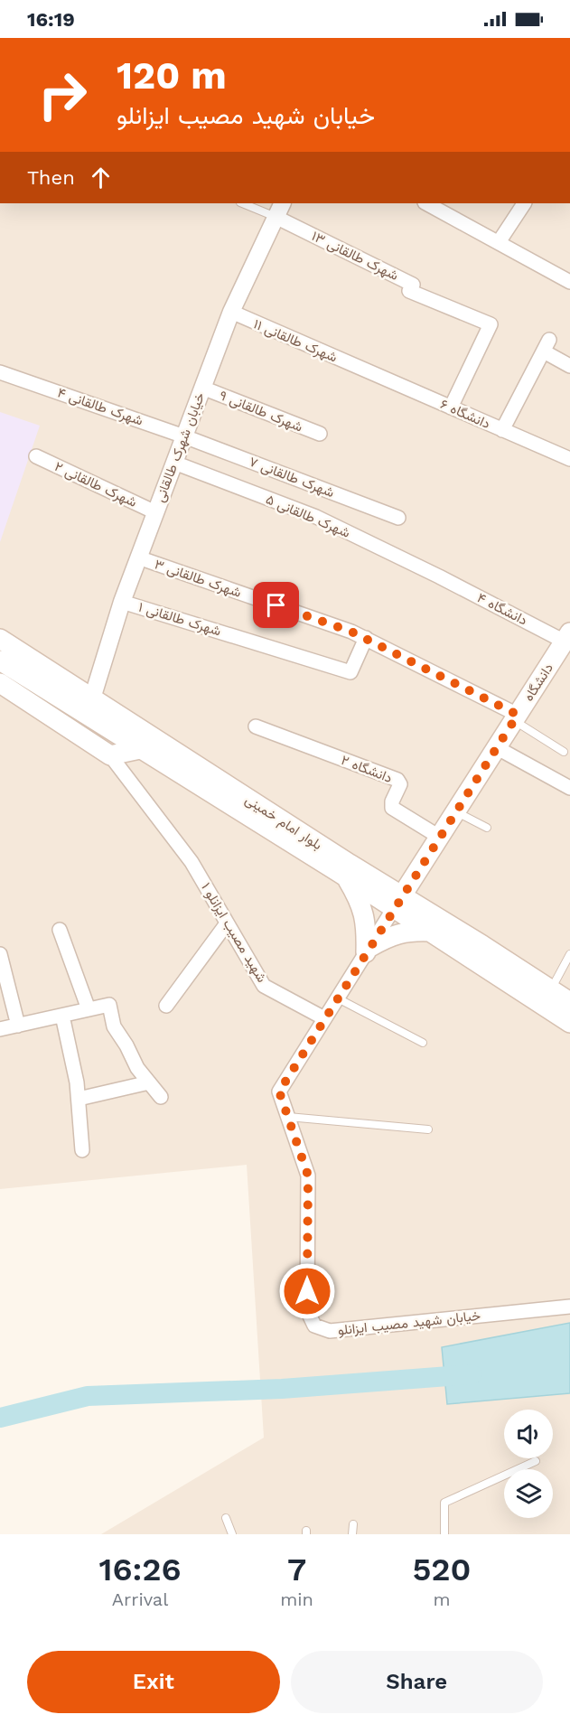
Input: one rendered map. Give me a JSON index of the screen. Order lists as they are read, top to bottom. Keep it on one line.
{"streets":{"main road":["دانشگاه","بلوار امام خمینی"],"street":["شهرک طالقانی ۱۳","شهرک طالقانی ۱۱","شهرک طالقانی ۴","شهرک طالقانی ۹","دانشگاه ۶","خیابان شهرک طالقانی","شهرک طالقانی ۷","شهرک طالقانی ۲","شهرک طالقانی ۵","شهرک طالقانی ۳","دانشگاه ۴","شهرک طالقانی ۱","دانشگاه ۲","شهید مصیب ایزانلو ۱","خیابان شهید مصیب ایزانلو"]},"crossings":[["شهرک طالقانی ۱۳","دانشگاه ۶"],["شهرک طالقانی ۱۳","خیابان شهرک طالقانی"],["شهرک طالقانی ۱۱","دانشگاه ۶"],["شهرک طالقانی ۱۱","خیابان شهرک طالقانی"],["شهرک طالقانی ۴","خیابان شهرک طالقانی"],["شهرک طالقانی ۴","شهرک طالقانی ۷"],["شهرک طالقانی ۹","خیابان شهرک طالقانی"],["خیابان شهرک طالقانی","شهرک طالقانی ۷"],["خیابان شهرک طالقانی","شهرک طالقانی ۲"],["خیابان شهرک طالقانی","شهرک طالقانی ۵"],["خیابان شهرک طالقانی","شهرک طالقانی ۳"],["خیابان شهرک طالقانی","شهرک طالقانی ۱"],["خیابان شهرک طالقانی","بلوار امام خمینی"],["شهرک طالقانی ۵","دانشگاه ۴"],["شهرک طالقانی ۳","شهرک طالقانی ۱"],["دانشگاه ۴","دانشگاه"],["دانشگاه","دانشگاه ۲"],["دانشگاه","بلوار امام خمینی"],["دانشگاه","خیابان شهید مصیب ایزانلو"],["بلوار امام خمینی","خیابان شهید مصیب ایزانلو"],["شهید مصیب ایزانلو ۱","خیابان شهید مصیب ایزانلو"]],"page":{"status":"16:19","turn":["120 m","خیابان شهید مصیب ایزانلو"],"then":"Then","eta":["16:26","Arrival","7","min","520","m"],"buttons":["Exit","Share"]}}
